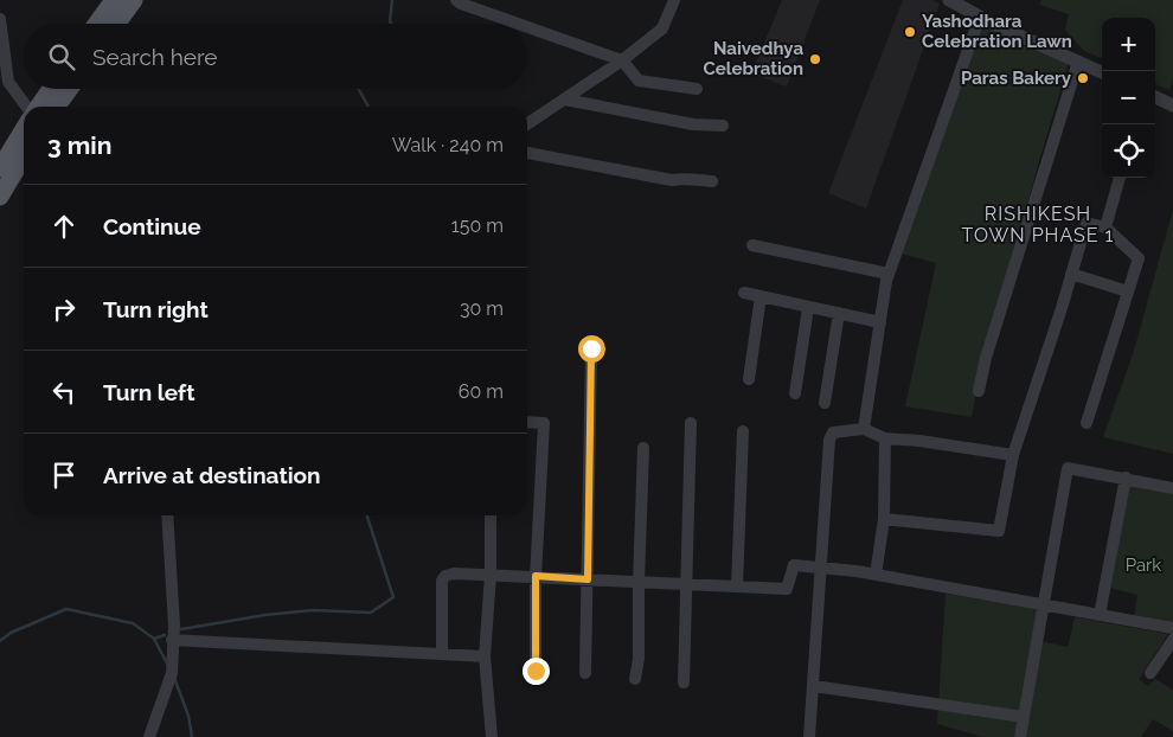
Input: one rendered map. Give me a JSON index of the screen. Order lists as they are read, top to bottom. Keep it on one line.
{"districts":["RISHIKESH TOWN PHASE 1"],"parks":["Park"],"places":["Yashodhara Celebration Lawn","Naivedhya Celebration","Paras Bakery"],"page":{"map_buttons":["+","−"],"search":"Search here","heading":["3 min","Walk · 240 m"],"list":[["Continue","150 m"],["Turn right","30 m"],["Turn left","60 m"],"Arrive at destination"]}}
